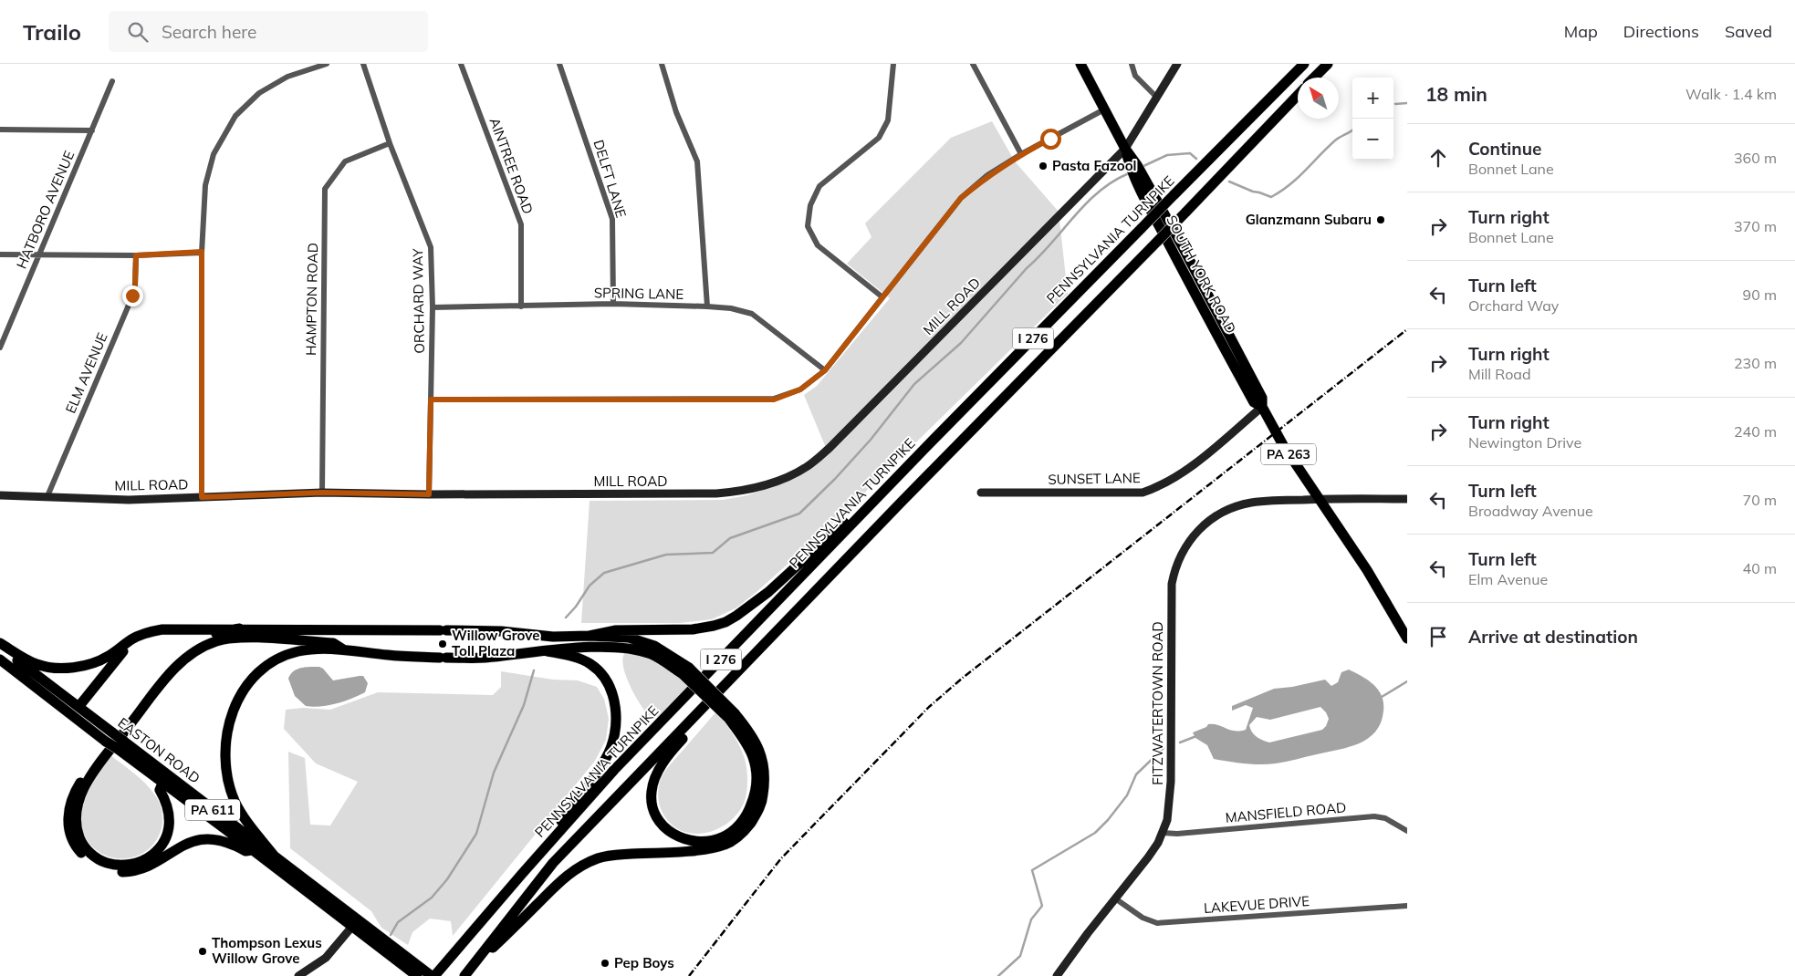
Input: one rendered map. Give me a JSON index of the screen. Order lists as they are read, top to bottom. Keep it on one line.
{"streets":{"highway":["PENNSYLVANIA TURNPIKE","SOUTH YORK ROAD","I 276","PA 263","EASTON ROAD","PA 611"],"street":["AINTREE ROAD","DELFT LANE","HATBORO AVENUE","SPRING LANE","HAMPTON ROAD","ORCHARD WAY","MILL ROAD","ELM AVENUE","SUNSET LANE","FITZWATERTOWN ROAD","MANSFIELD ROAD","LAKEVUE DRIVE"]},"crossings":[["AINTREE ROAD","SPRING LANE"],["DELFT LANE","SPRING LANE"],["PENNSYLVANIA TURNPIKE","EASTON ROAD"],["SOUTH YORK ROAD","MILL ROAD"],["SOUTH YORK ROAD","SUNSET LANE"],["SOUTH YORK ROAD","FITZWATERTOWN ROAD"],["SPRING LANE","ORCHARD WAY"],["HAMPTON ROAD","ORCHARD WAY"],["HAMPTON ROAD","MILL ROAD"],["ORCHARD WAY","MILL ROAD"],["MILL ROAD","ELM AVENUE"],["FITZWATERTOWN ROAD","MANSFIELD ROAD"],["FITZWATERTOWN ROAD","LAKEVUE DRIVE"]],"places":["Pasta Fazool","Glanzmann Subaru","Willow Grove Toll Plaza","Thompson Lexus Willow Grove","Pep Boys"],"north":"top left","page":{"header":"Trailo","search":"Search here","nav":["Map","Directions","Saved"],"heading":["18 min","Walk · 1.4 km"],"map_buttons":["+","−"],"list":[["Continue","Bonnet Lane","360 m"],["Turn right","Bonnet Lane","370 m"],["Turn left","Orchard Way","90 m"],["Turn right","Mill Road","230 m"],["Turn right","Newington Drive","240 m"],["Turn left","Broadway Avenue","70 m"],["Turn left","Elm Avenue","40 m"],"Arrive at destination"]}}
